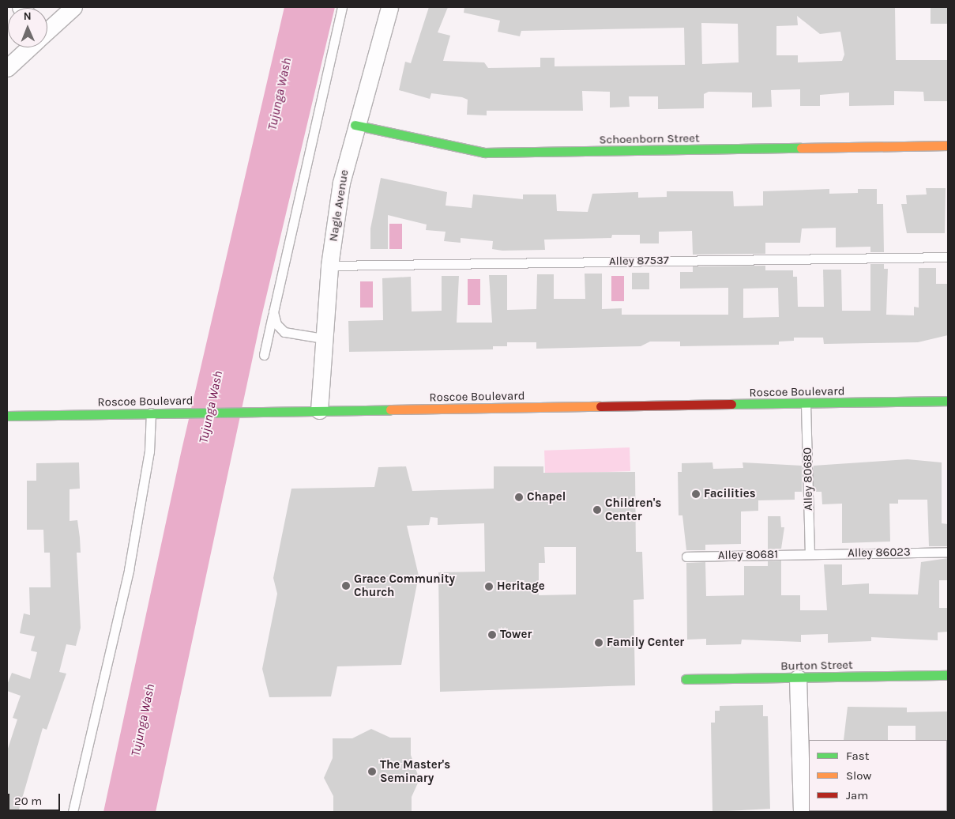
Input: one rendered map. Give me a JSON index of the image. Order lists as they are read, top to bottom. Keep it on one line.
{"streets":{"main road":["Schoenborn Street","Roscoe Boulevard","Burton Street"],"street":["Nagle Avenue"],"lane":["Alley 87537","Alley 80680","Alley 86023","Alley 80681"]},"crossings":[["Schoenborn Street","Nagle Avenue"],["Nagle Avenue","Alley 87537"],["Nagle Avenue","Roscoe Boulevard"],["Roscoe Boulevard","Alley 80680"],["Alley 80680","Alley 86023"],["Alley 80680","Alley 80681"],["Alley 86023","Alley 80681"]],"water":["Tujunga Wash"],"places":["Facilities","Chapel","Children's Center","Grace Community Church","Heritage","Tower","Family Center","The Master's Seminary"],"legend":["Fast","Slow","Jam"],"scale_bar":"20 m","north":"top"}
